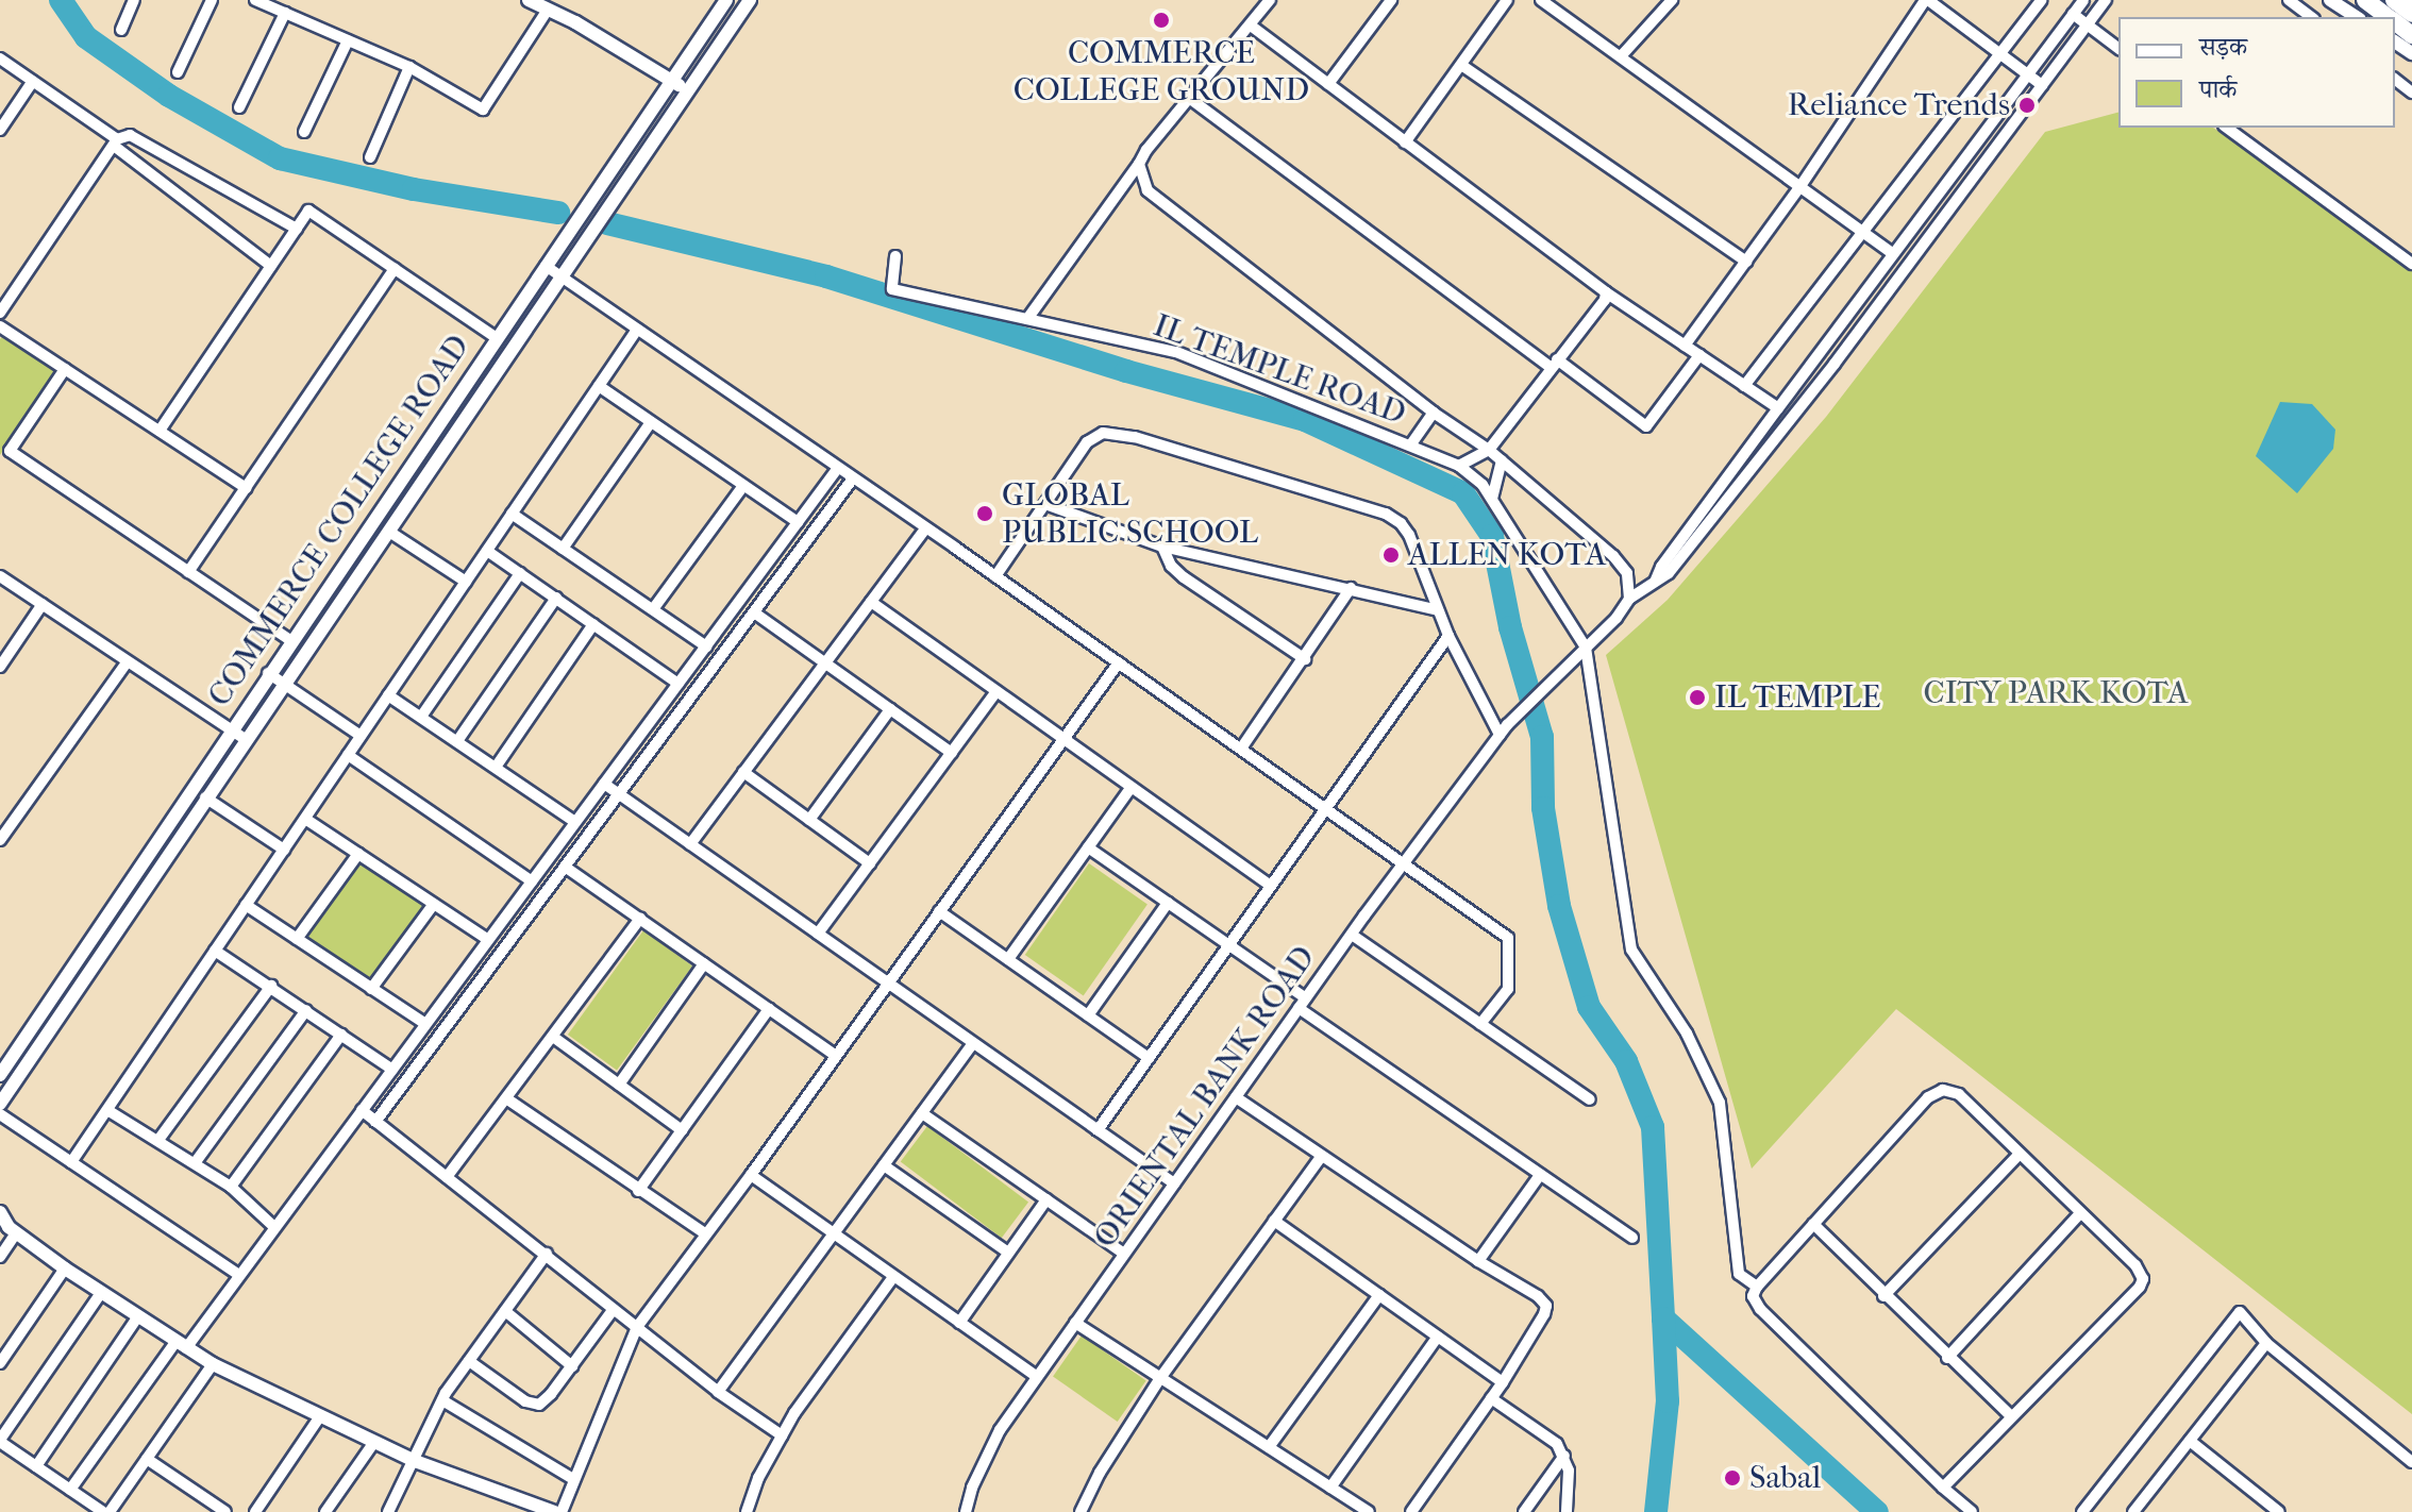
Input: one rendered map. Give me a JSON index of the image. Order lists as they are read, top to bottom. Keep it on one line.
{"streets":{"street":["IL TEMPLE ROAD","COMMERCE COLLEGE ROAD","ORIENTAL BANK ROAD"]},"crossings":[["IL TEMPLE ROAD","ORIENTAL BANK ROAD"]],"parks":["CITY PARK KOTA"],"places":["COMMERCE COLLEGE GROUND","Reliance Trends","GLOBAL PUBLIC SCHOOL","ALLEN KOTA","IL TEMPLE","Sabal"],"legend":["सड़क","पार्क"]}
